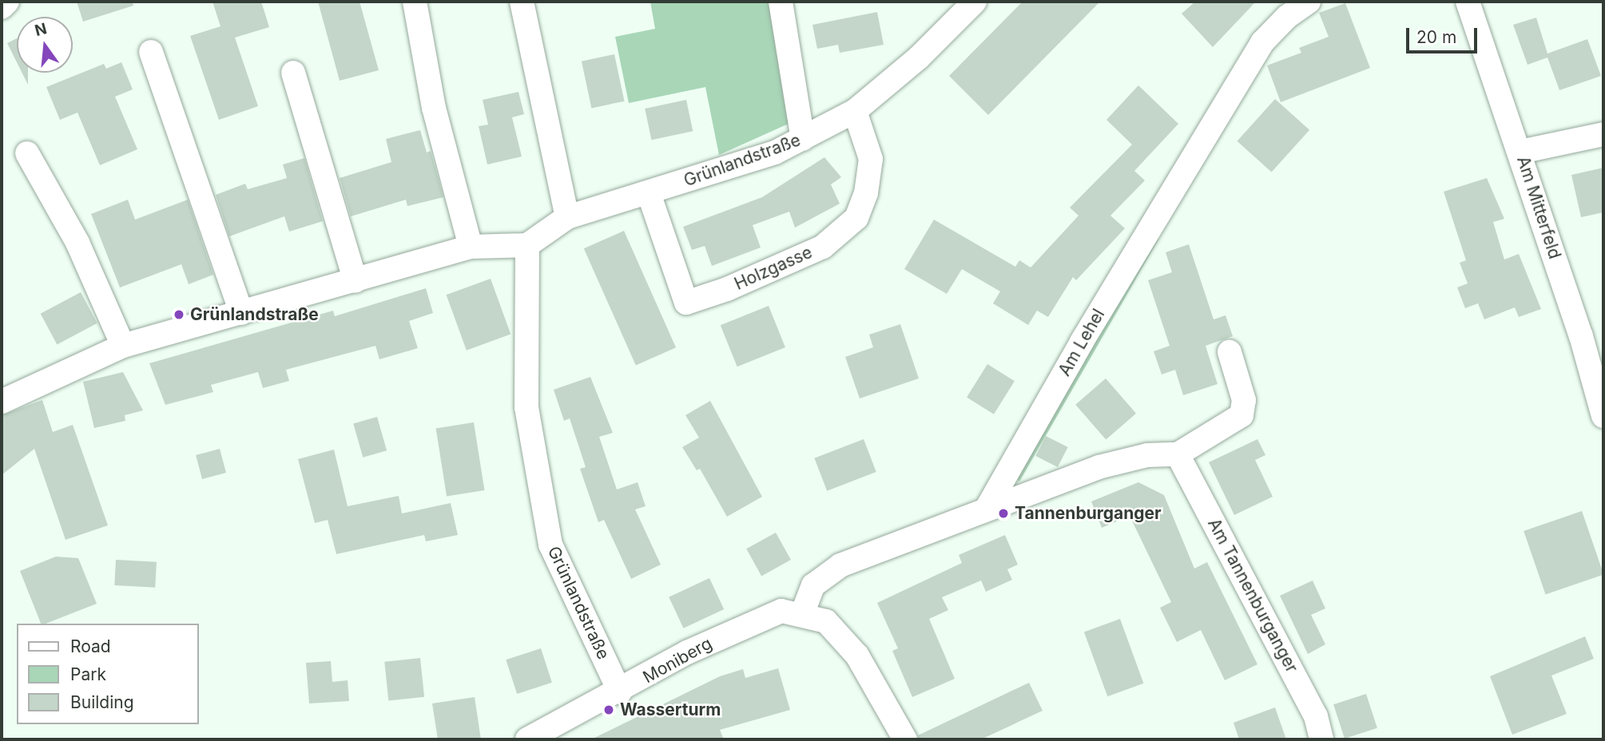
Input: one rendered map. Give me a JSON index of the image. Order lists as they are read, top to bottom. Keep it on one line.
{"streets":{"street":["Grünlandstraße","Am Mitterfeld","Holzgasse","Am Lehel","Am Tannenburganger","Moniberg"]},"crossings":[["Grünlandstraße","Holzgasse"],["Grünlandstraße","Moniberg"]],"places":["Grünlandstraße","Tannenburganger","Wasserturm"],"legend":["Road","Park","Building"],"scale_bar":"20 m","north":"top"}
